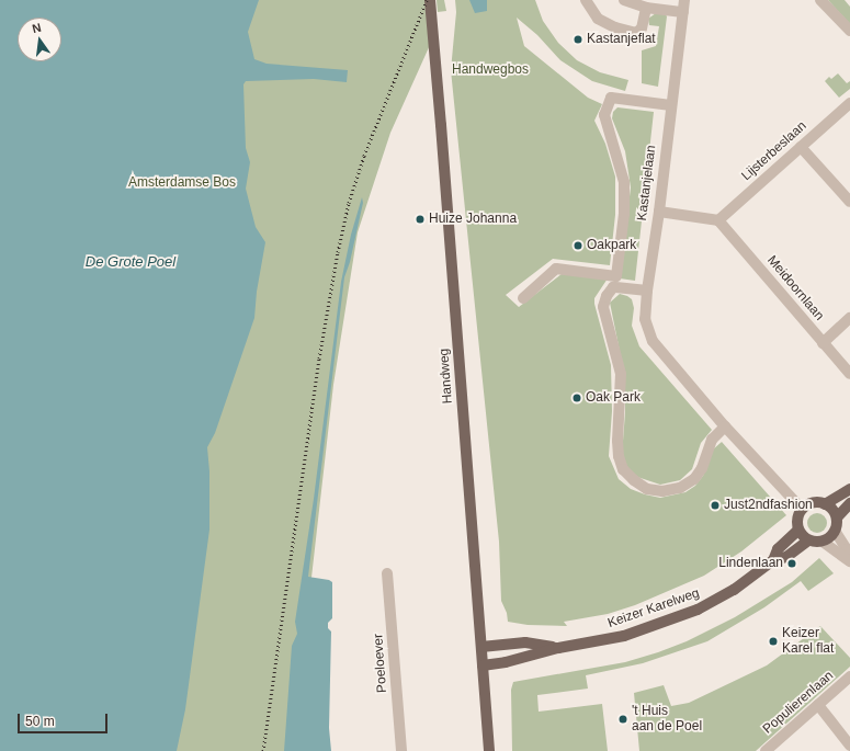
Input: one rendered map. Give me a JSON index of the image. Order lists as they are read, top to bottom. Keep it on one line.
{"streets":{"main road":["Handweg","Keizer Karelweg"],"street":["Lijsterbeslaan","Kastanjelaan","Meidoornlaan","Poeloever","Populierenlaan"]},"crossings":[["Lijsterbeslaan","Meidoornlaan"],["Kastanjelaan","Keizer Karelweg"],["Handweg","Keizer Karelweg"]],"water":["De Grote Poel"],"parks":["Handwegbos","Amsterdamse Bos"],"places":["Kastanjeflat","Huize Johanna","Oakpark","Oak Park","Just2ndfashion","Lindenlaan","Keizer Karel flat","'t Huis aan de Poel"],"scale_bar":"50 m","north":"top"}
